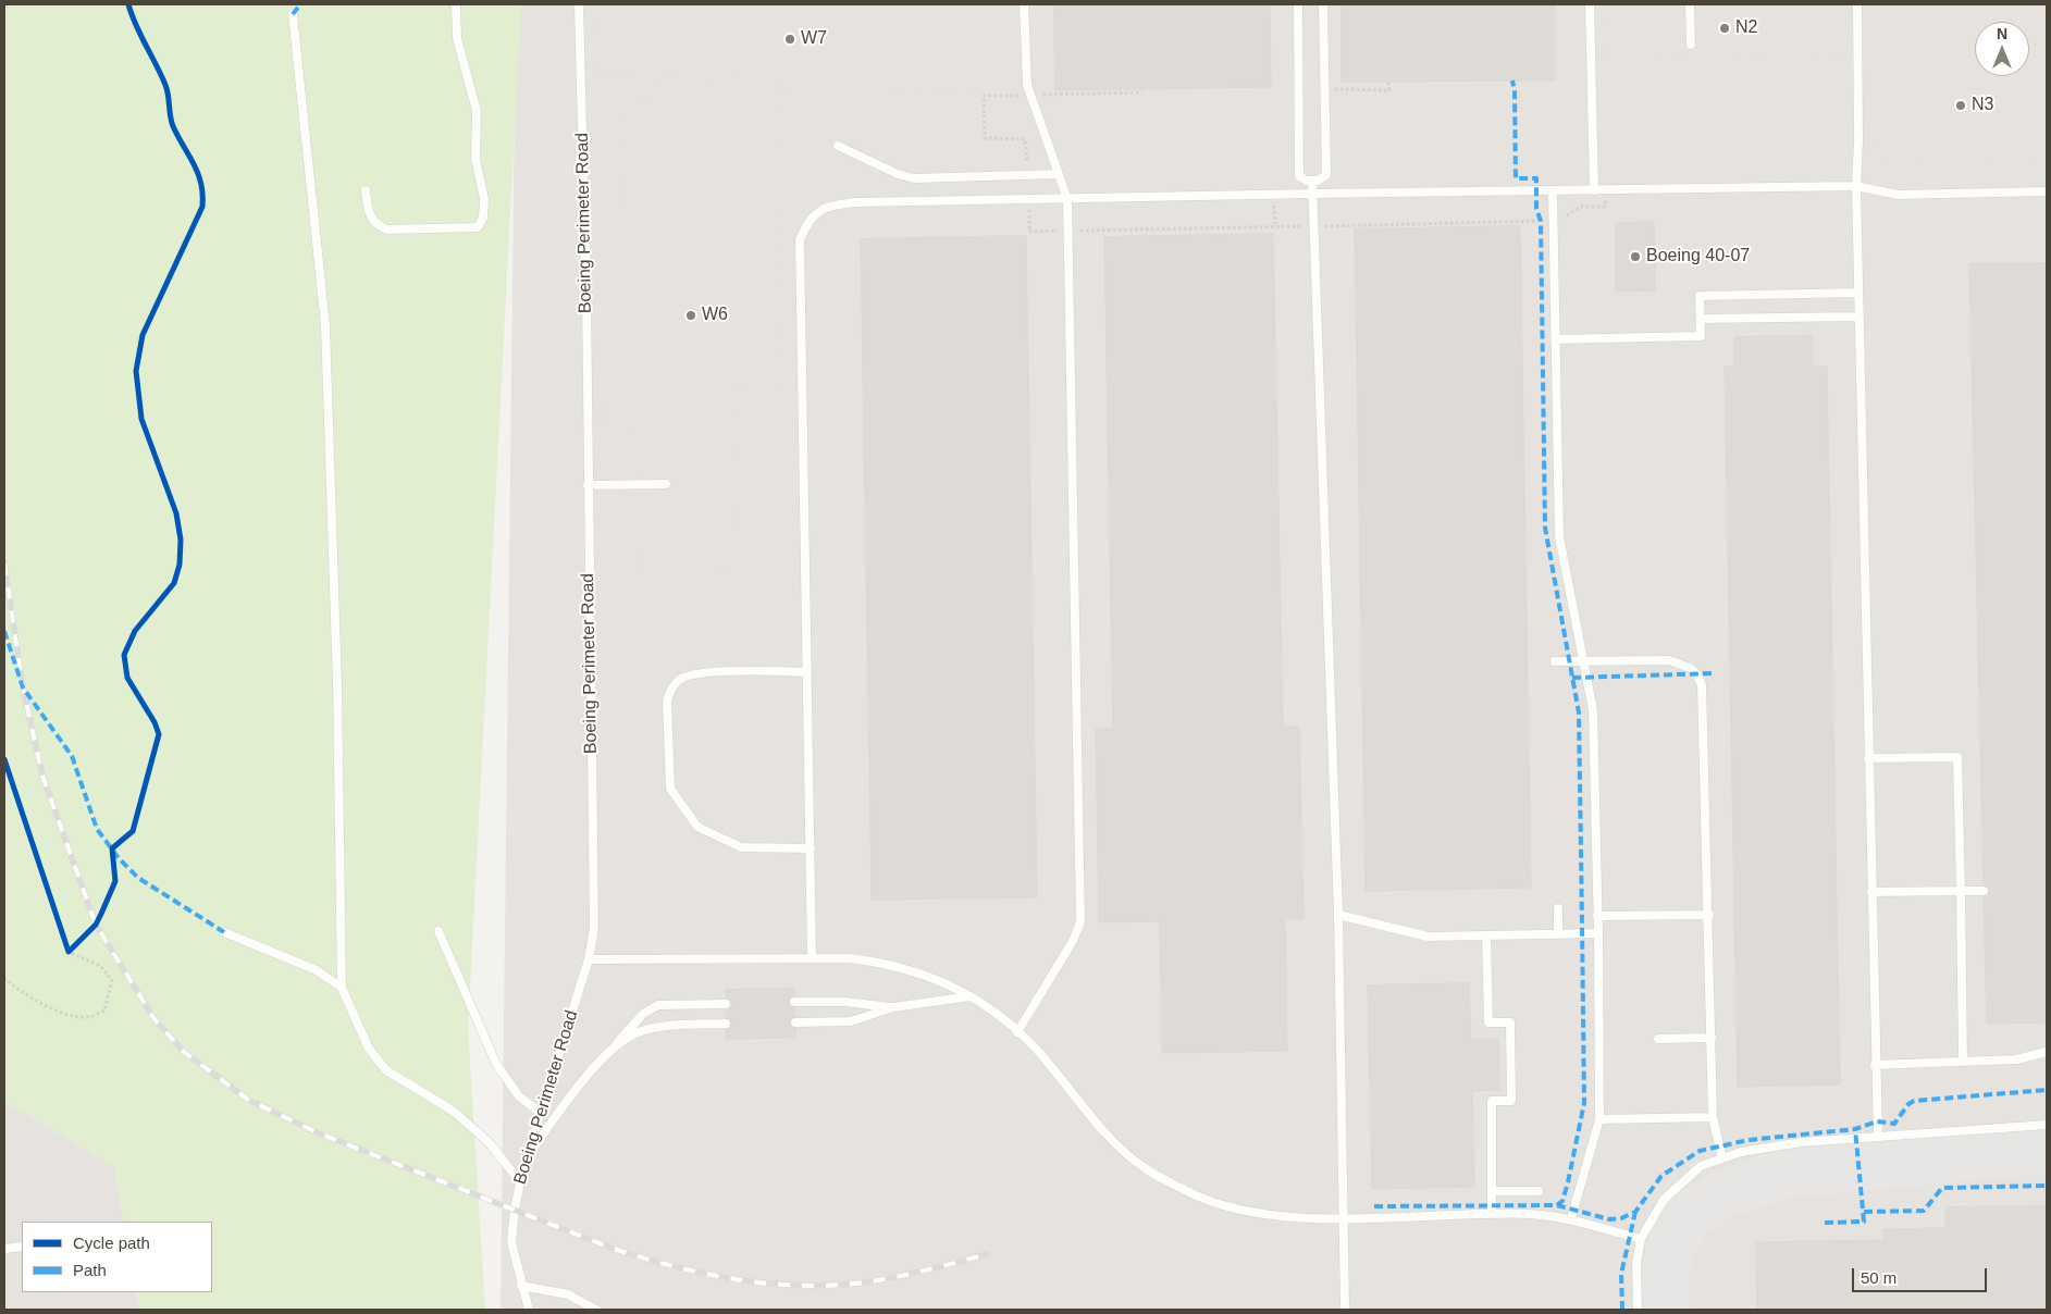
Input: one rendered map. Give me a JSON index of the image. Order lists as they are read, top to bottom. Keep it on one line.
{"streets":{"lane":["Boeing Perimeter Road"]},"places":["N2","W7","N3","Boeing 40-07","W6"],"legend":["Cycle path","Path"],"scale_bar":"50 m","north":"top"}
